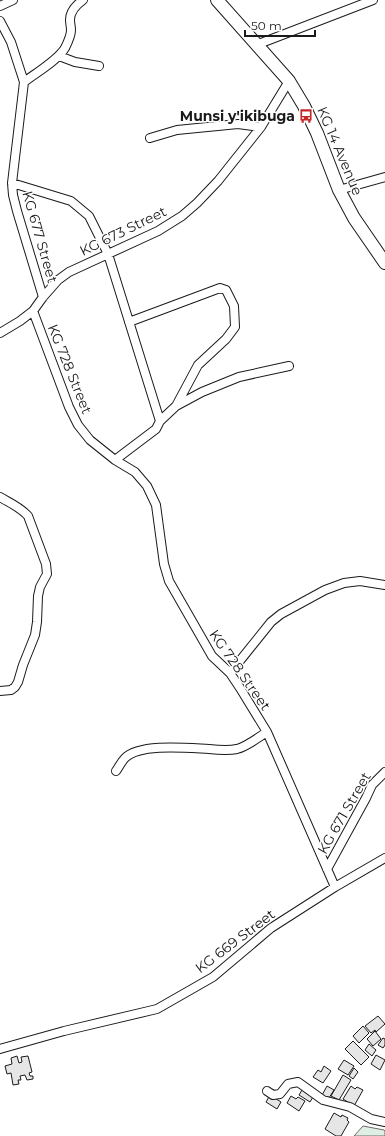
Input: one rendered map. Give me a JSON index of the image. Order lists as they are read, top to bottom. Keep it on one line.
{"streets":{"main road":["KG 14 Avenue"],"street":["KG 673 Street","KG 677 Street","KG 728 Street","KG 671 Street","KG 669 Street"]},"crossings":[["KG 14 Avenue","KG 673 Street"],["KG 673 Street","KG 677 Street"],["KG 673 Street","KG 728 Street"],["KG 728 Street","KG 671 Street"],["KG 728 Street","KG 669 Street"]],"places":{"bus stop":["Munsi y'ikibuga"]},"scale_bar":"50 m"}
